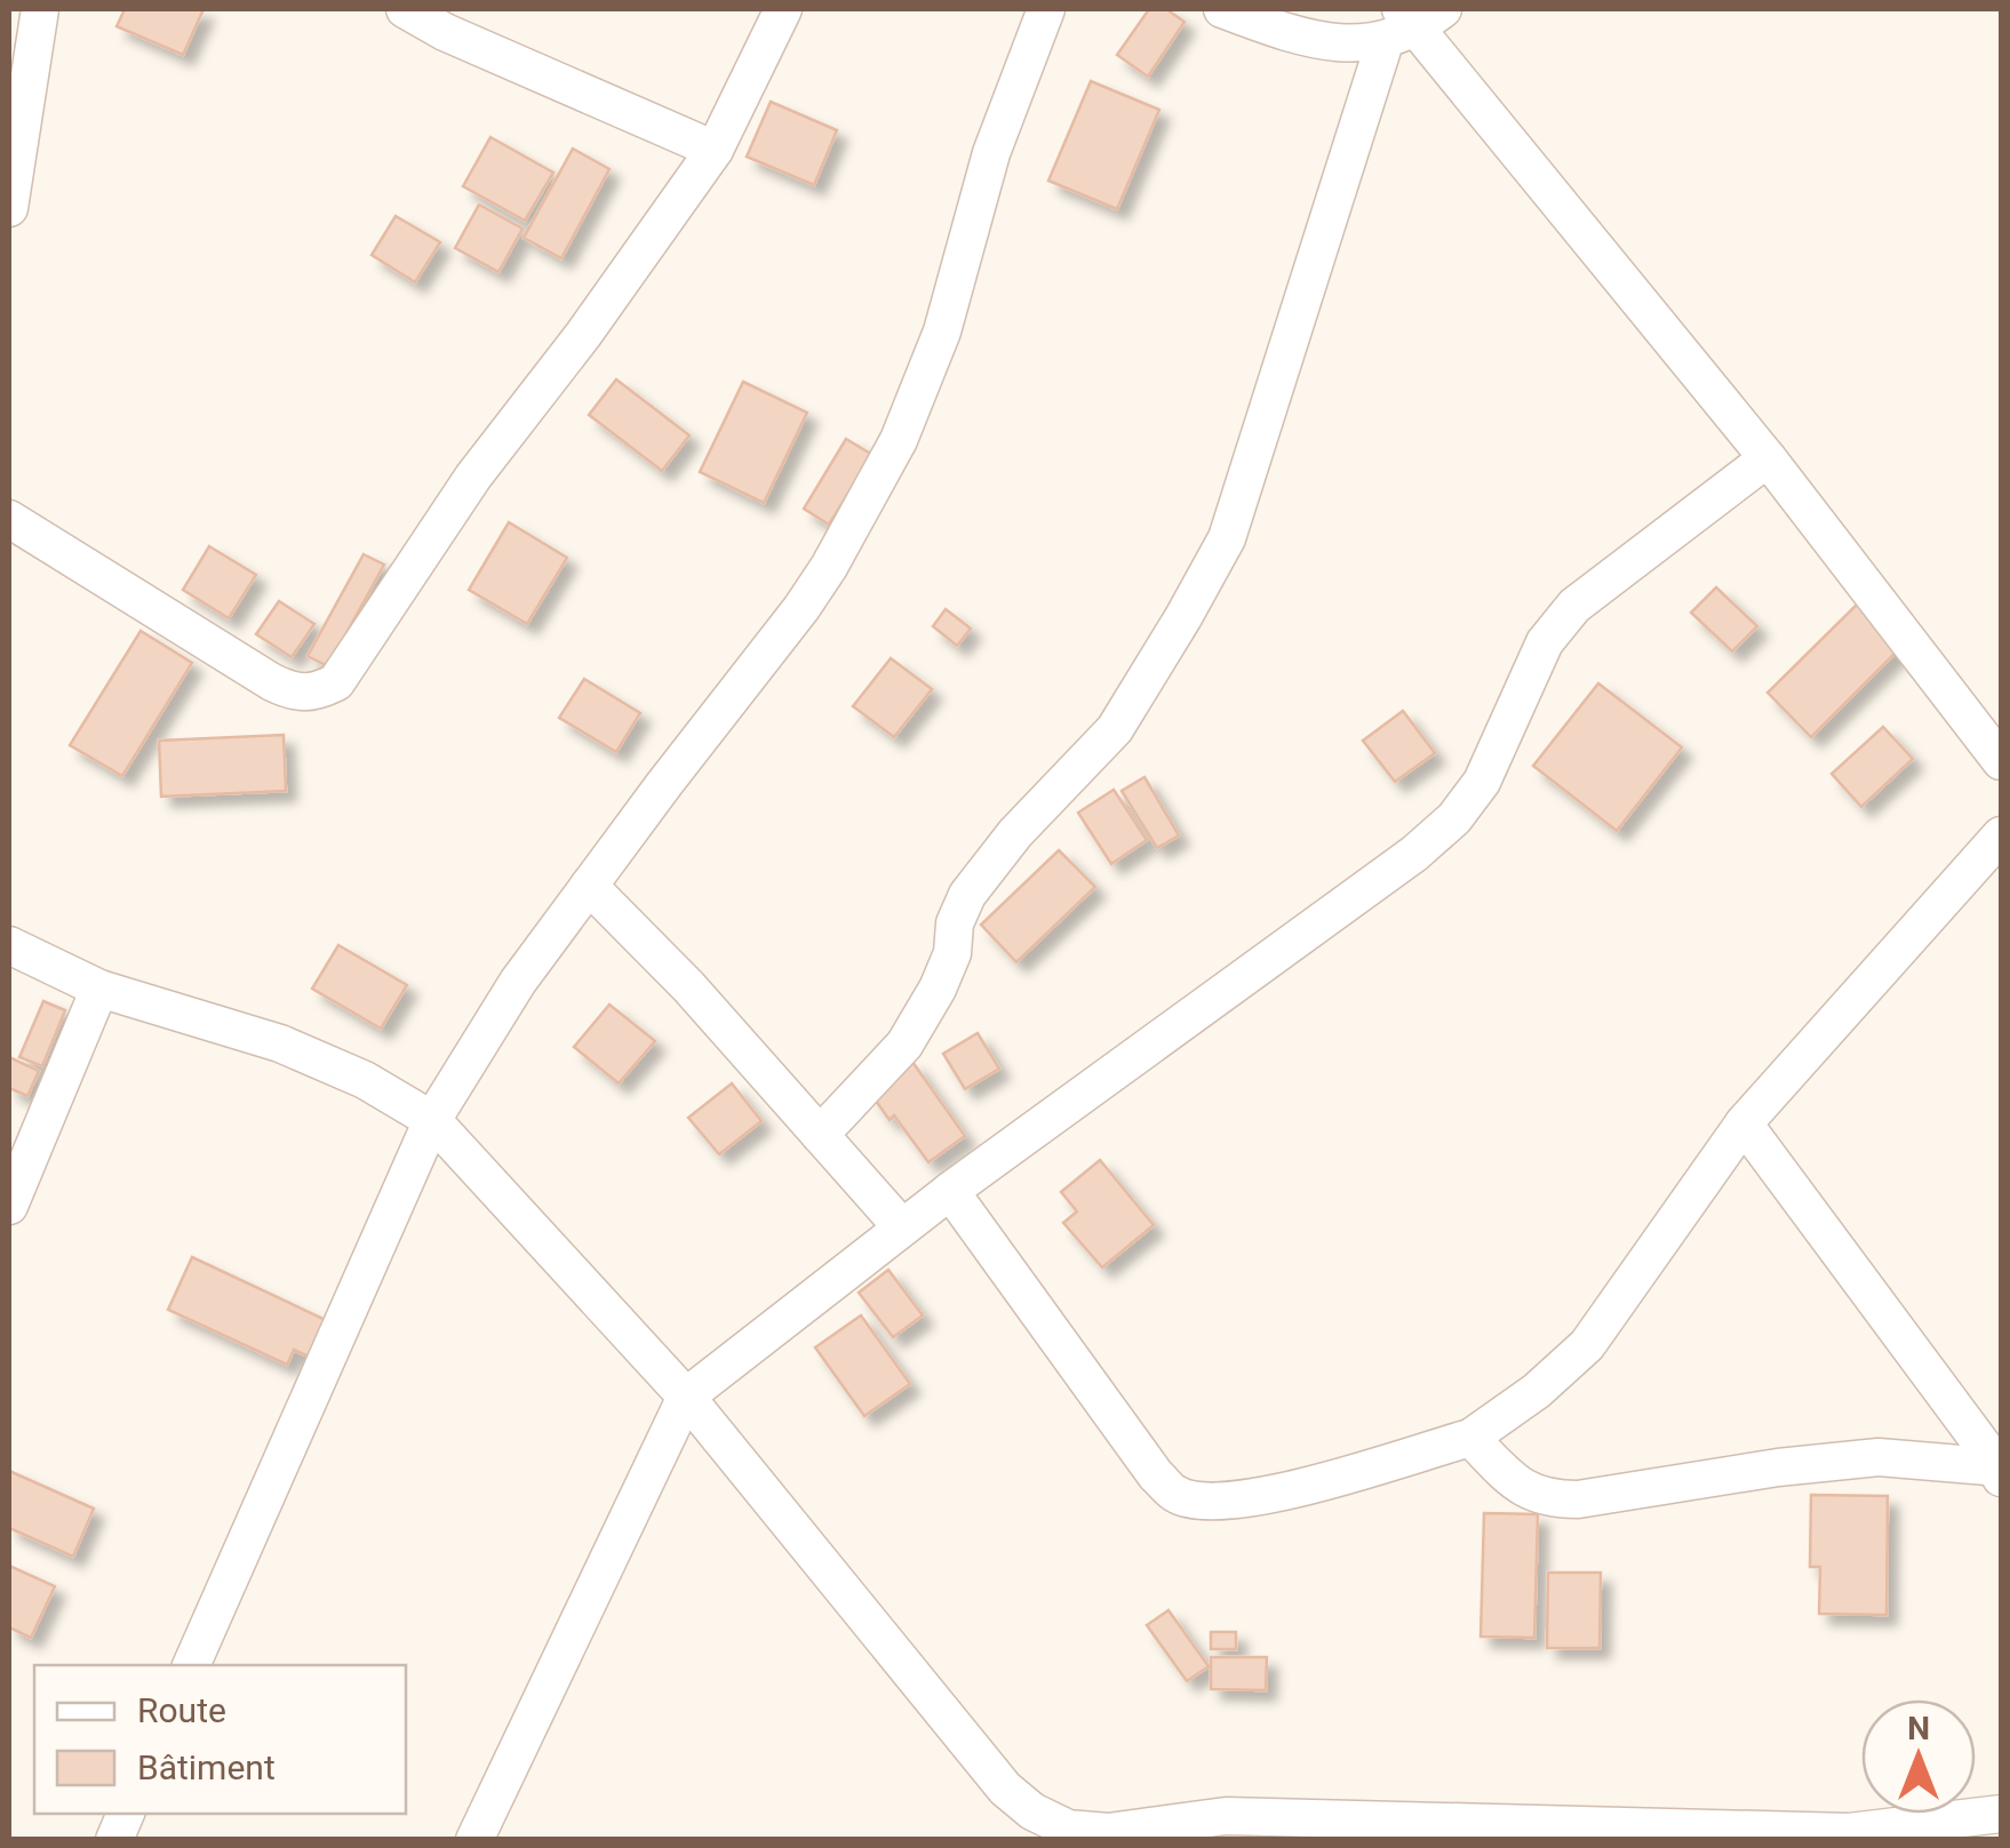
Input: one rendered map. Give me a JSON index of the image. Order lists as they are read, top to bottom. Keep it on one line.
{"legend":["Route","Bâtiment"],"north":"top"}
